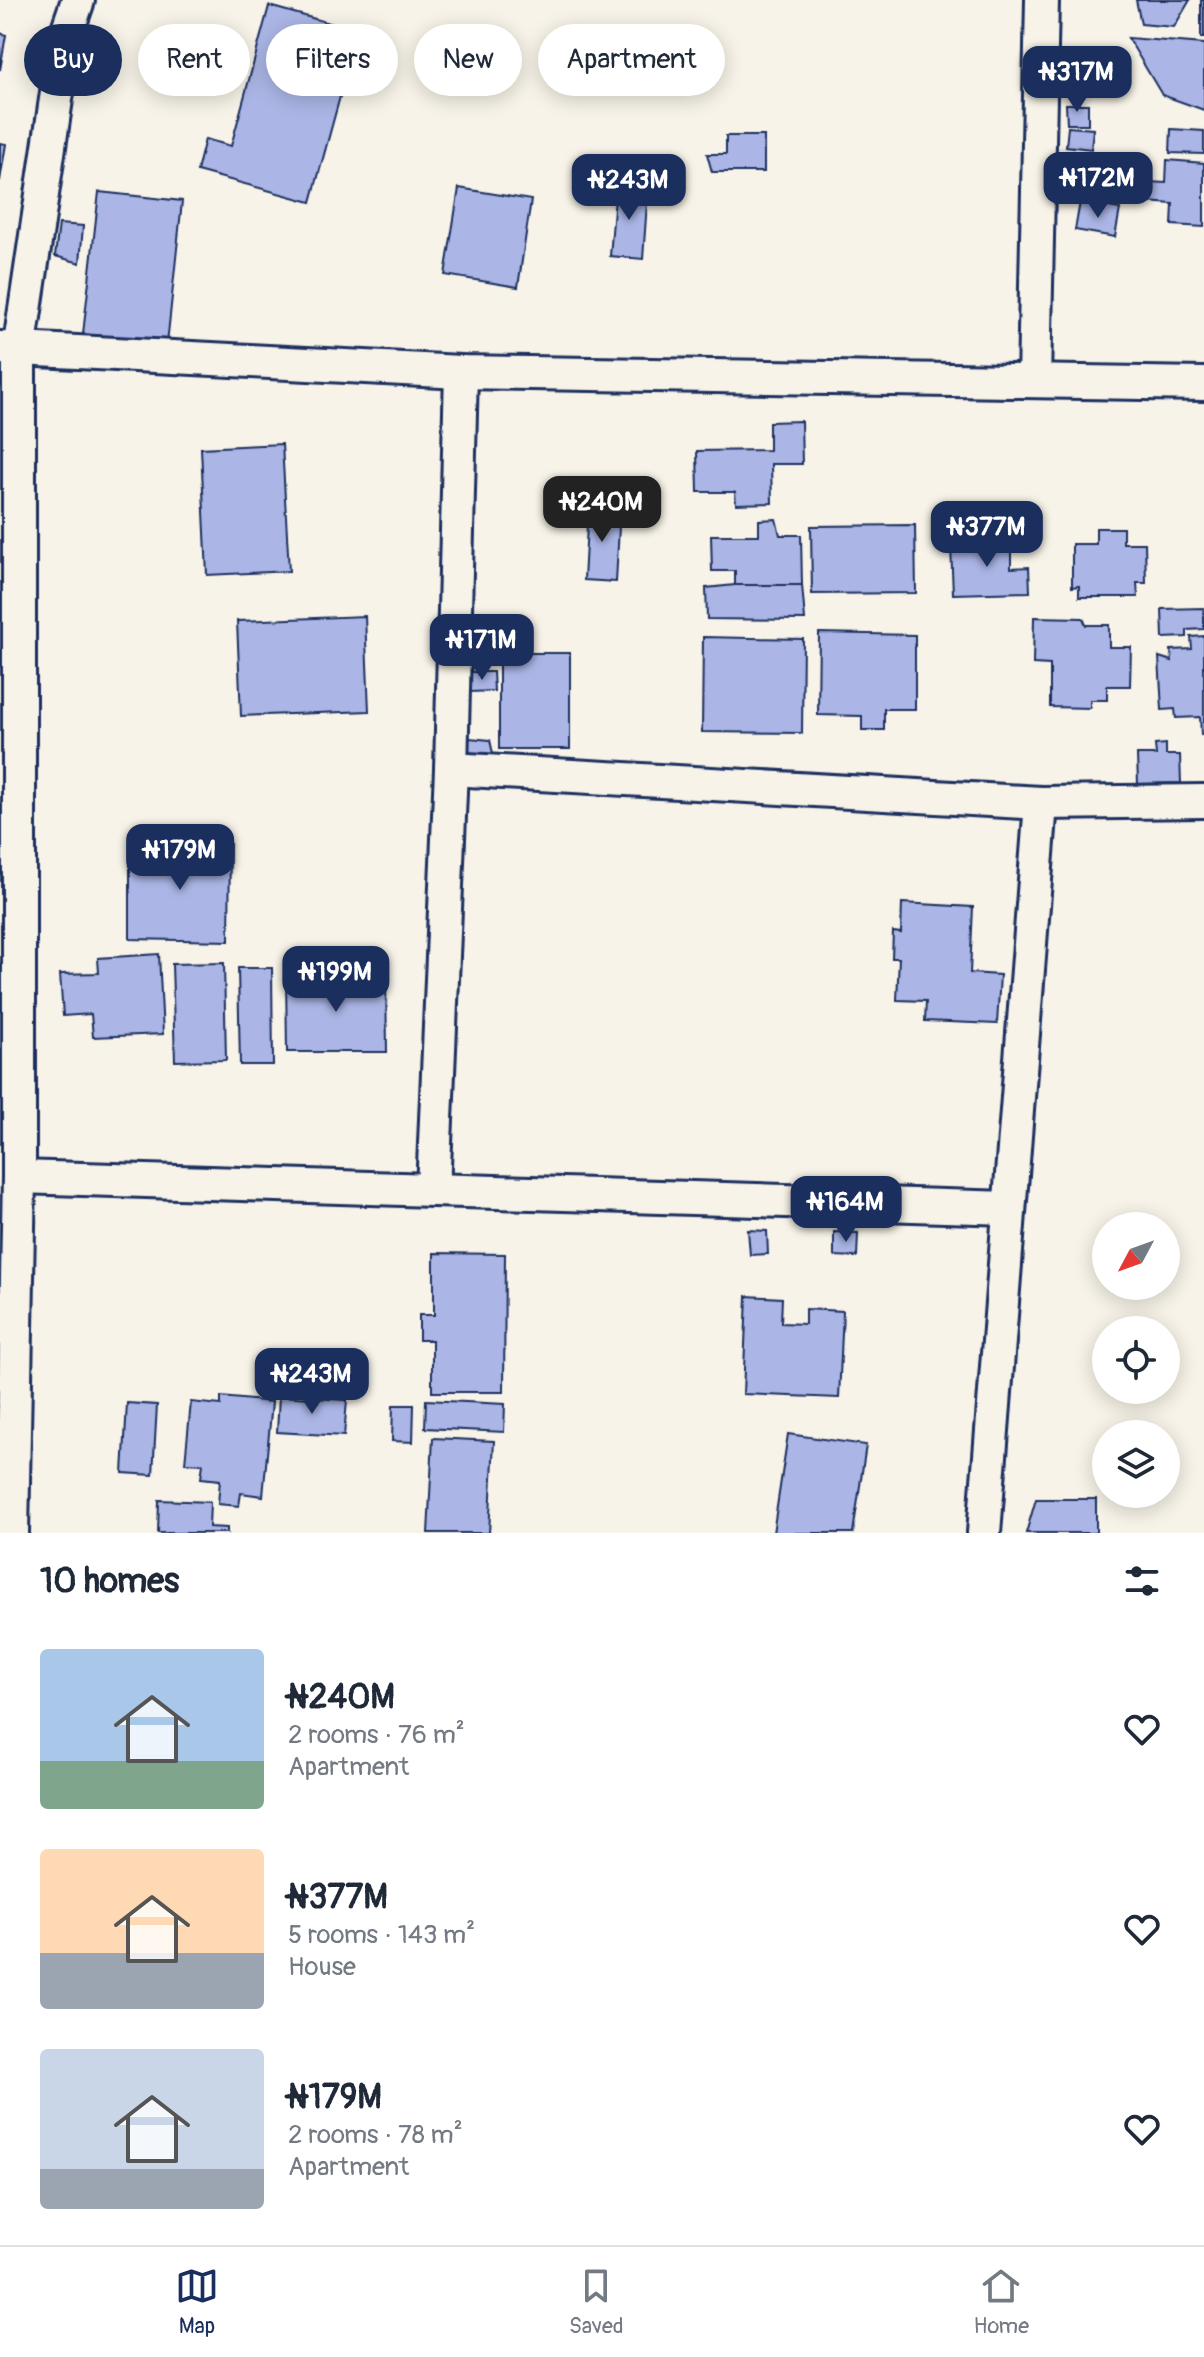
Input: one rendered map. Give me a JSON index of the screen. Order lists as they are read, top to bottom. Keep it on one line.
{"north":"bottom left","page":{"chip":["Buy","Rent","Filters","New","Apartment"],"price":["₦317M","₦172M","₦243M","₦240M","₦377M","₦171M","₦179M","₦199M","₦164M","₦243M"],"heading":"10 homes","list":[{"name":"₦240M","note":"2 rooms · 76 m² · Apartment"},{"name":"₦377M","note":"5 rooms · 143 m² · House"},{"name":"₦179M","note":"2 rooms · 78 m² · Apartment"}],"tabs":["Map","Saved","Home"]}}
